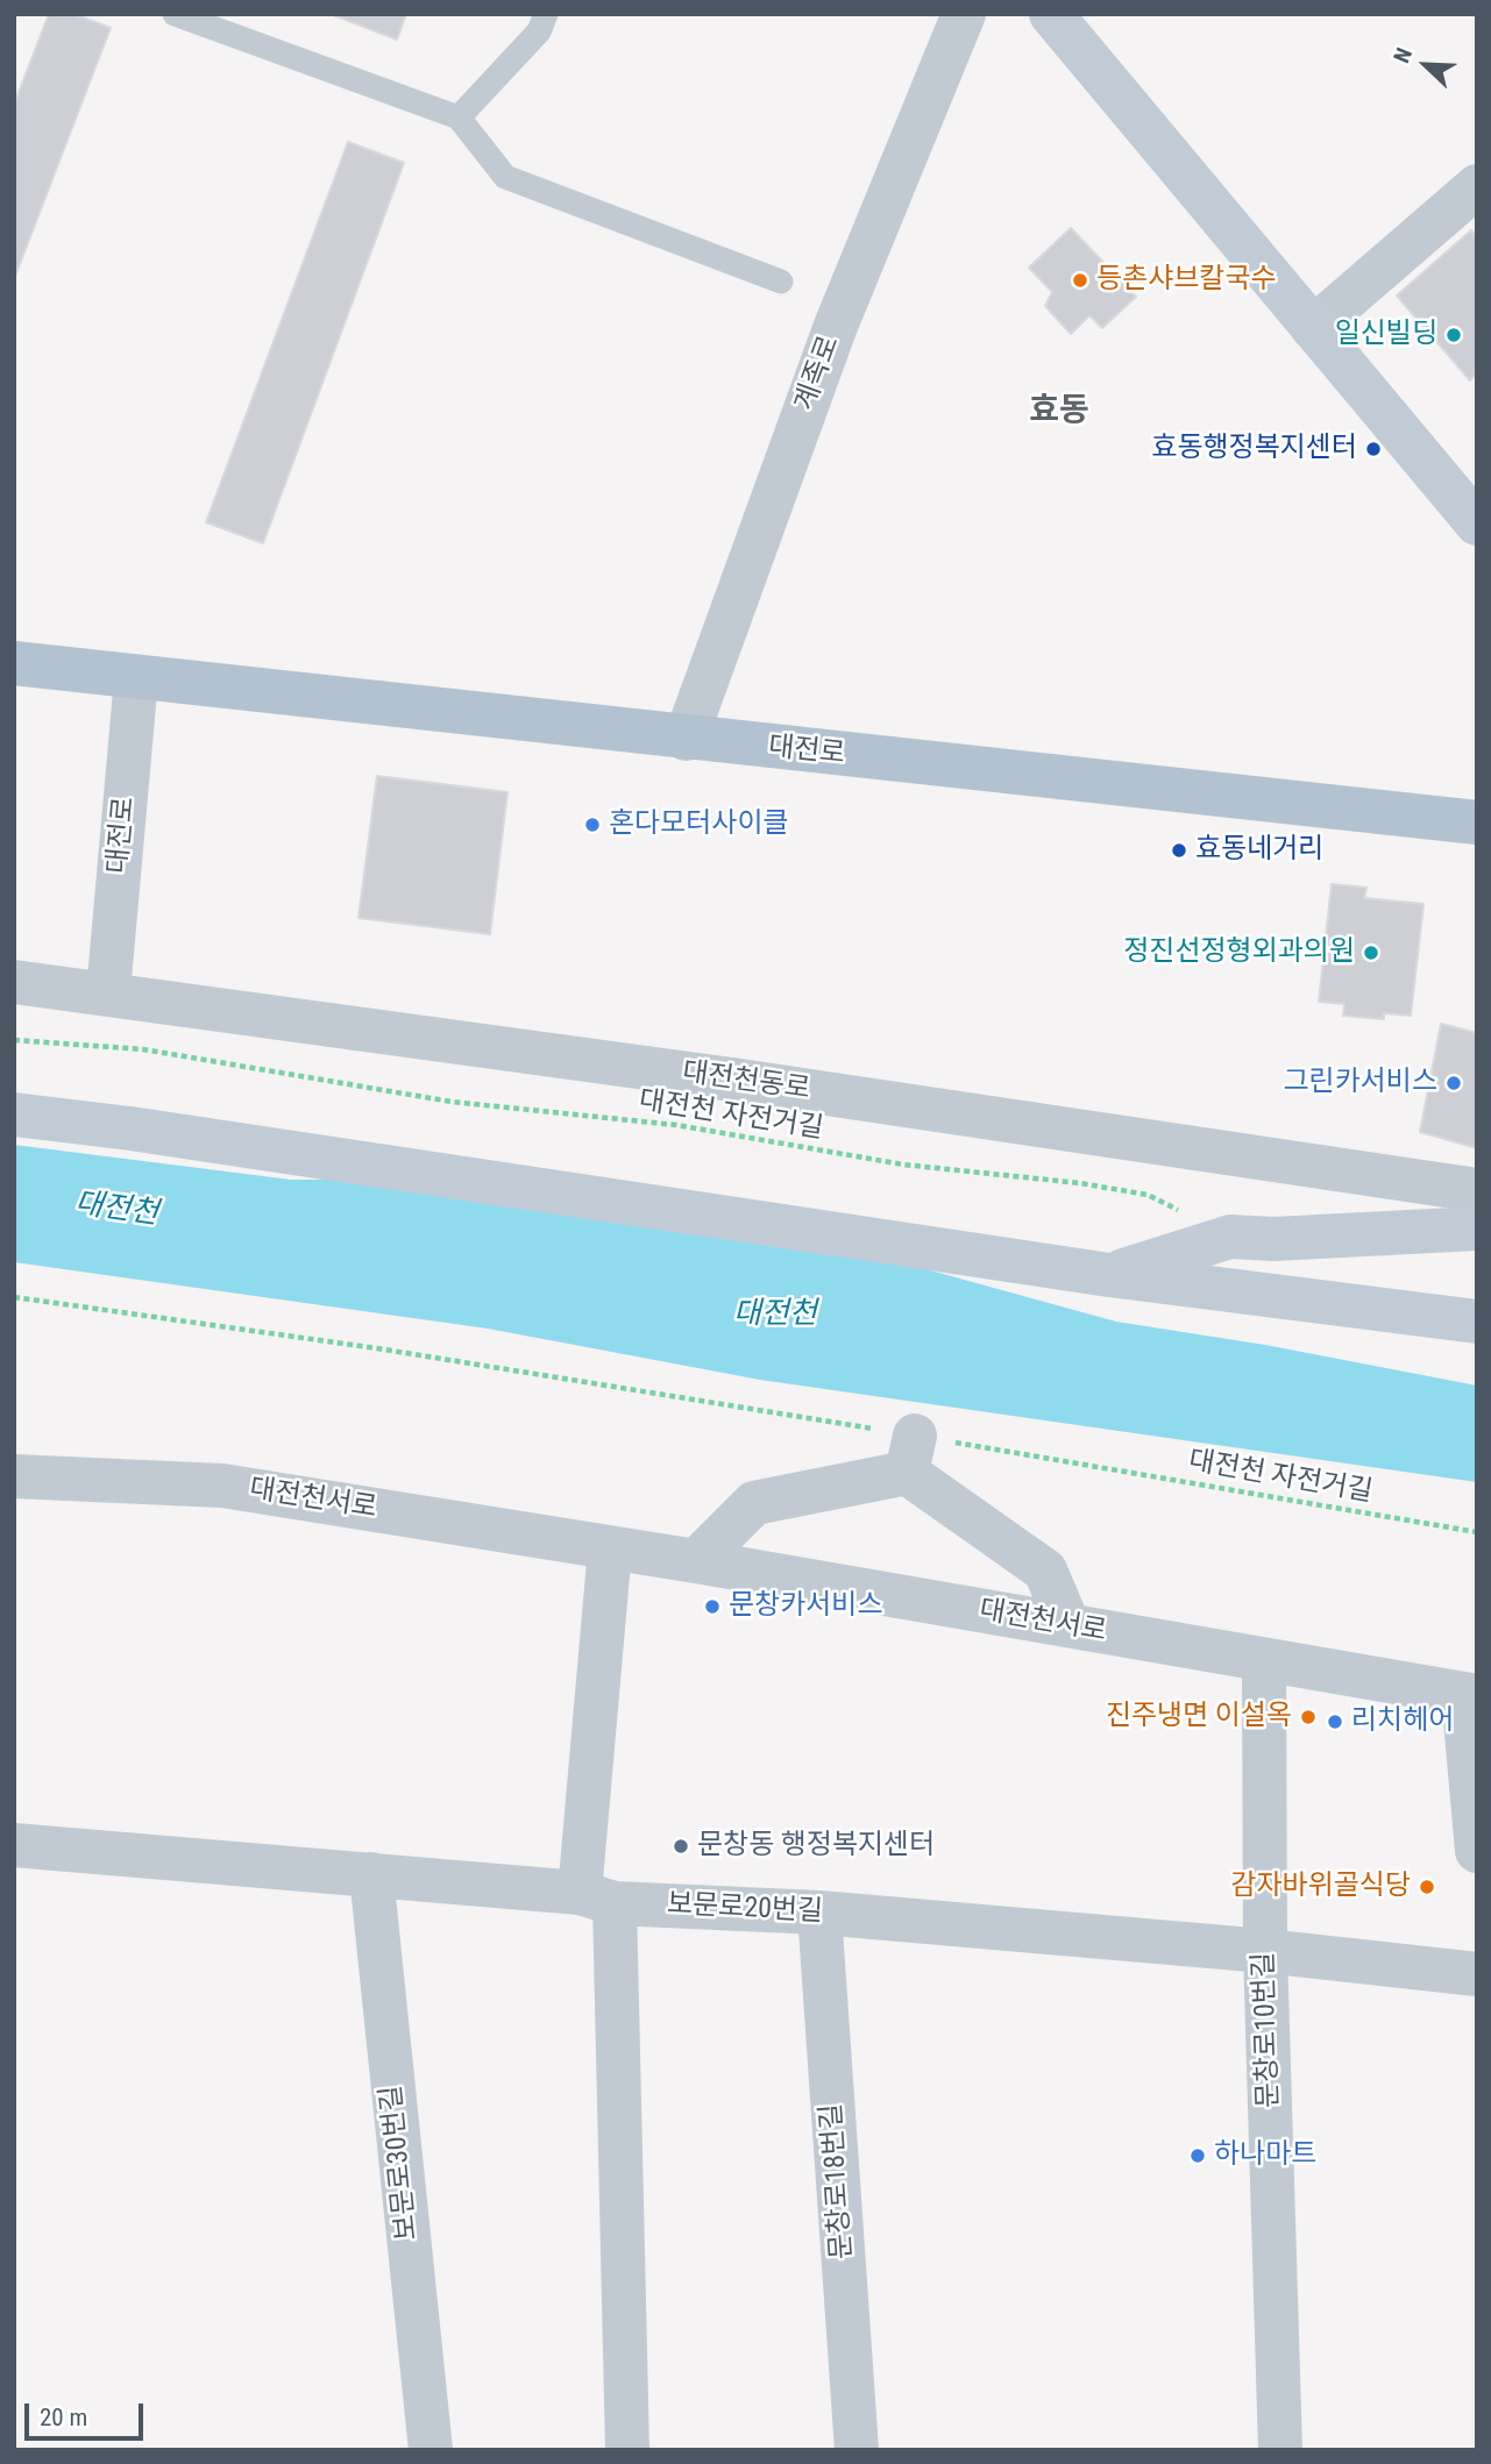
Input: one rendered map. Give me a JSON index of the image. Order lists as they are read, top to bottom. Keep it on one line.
{"streets":{"main road":["대전로"],"street":["계족로","대전천동로","대전천서로","보문로20번길","문창로10번길","보문로30번길","문창로18번길"],"path":["대전천 자전거길"]},"crossings":[["계족로","대전로"],["대전로","대전천동로"],["대전천서로","문창로10번길"],["보문로20번길","문창로10번길"],["보문로20번길","보문로30번길"],["보문로20번길","문창로18번길"]],"districts":["효동"],"water":["대전천"],"places":["등촌샤브칼국수","일신빌딩","효동행정복지센터","혼다모터사이클","효동네거리","정진선정형외과의원","그린카서비스","문창카서비스","진주냉면 이설옥","리치헤어","문창동 행정복지센터","감자바위골식당","하나마트"],"scale_bar":"20 m","north":"top left"}
